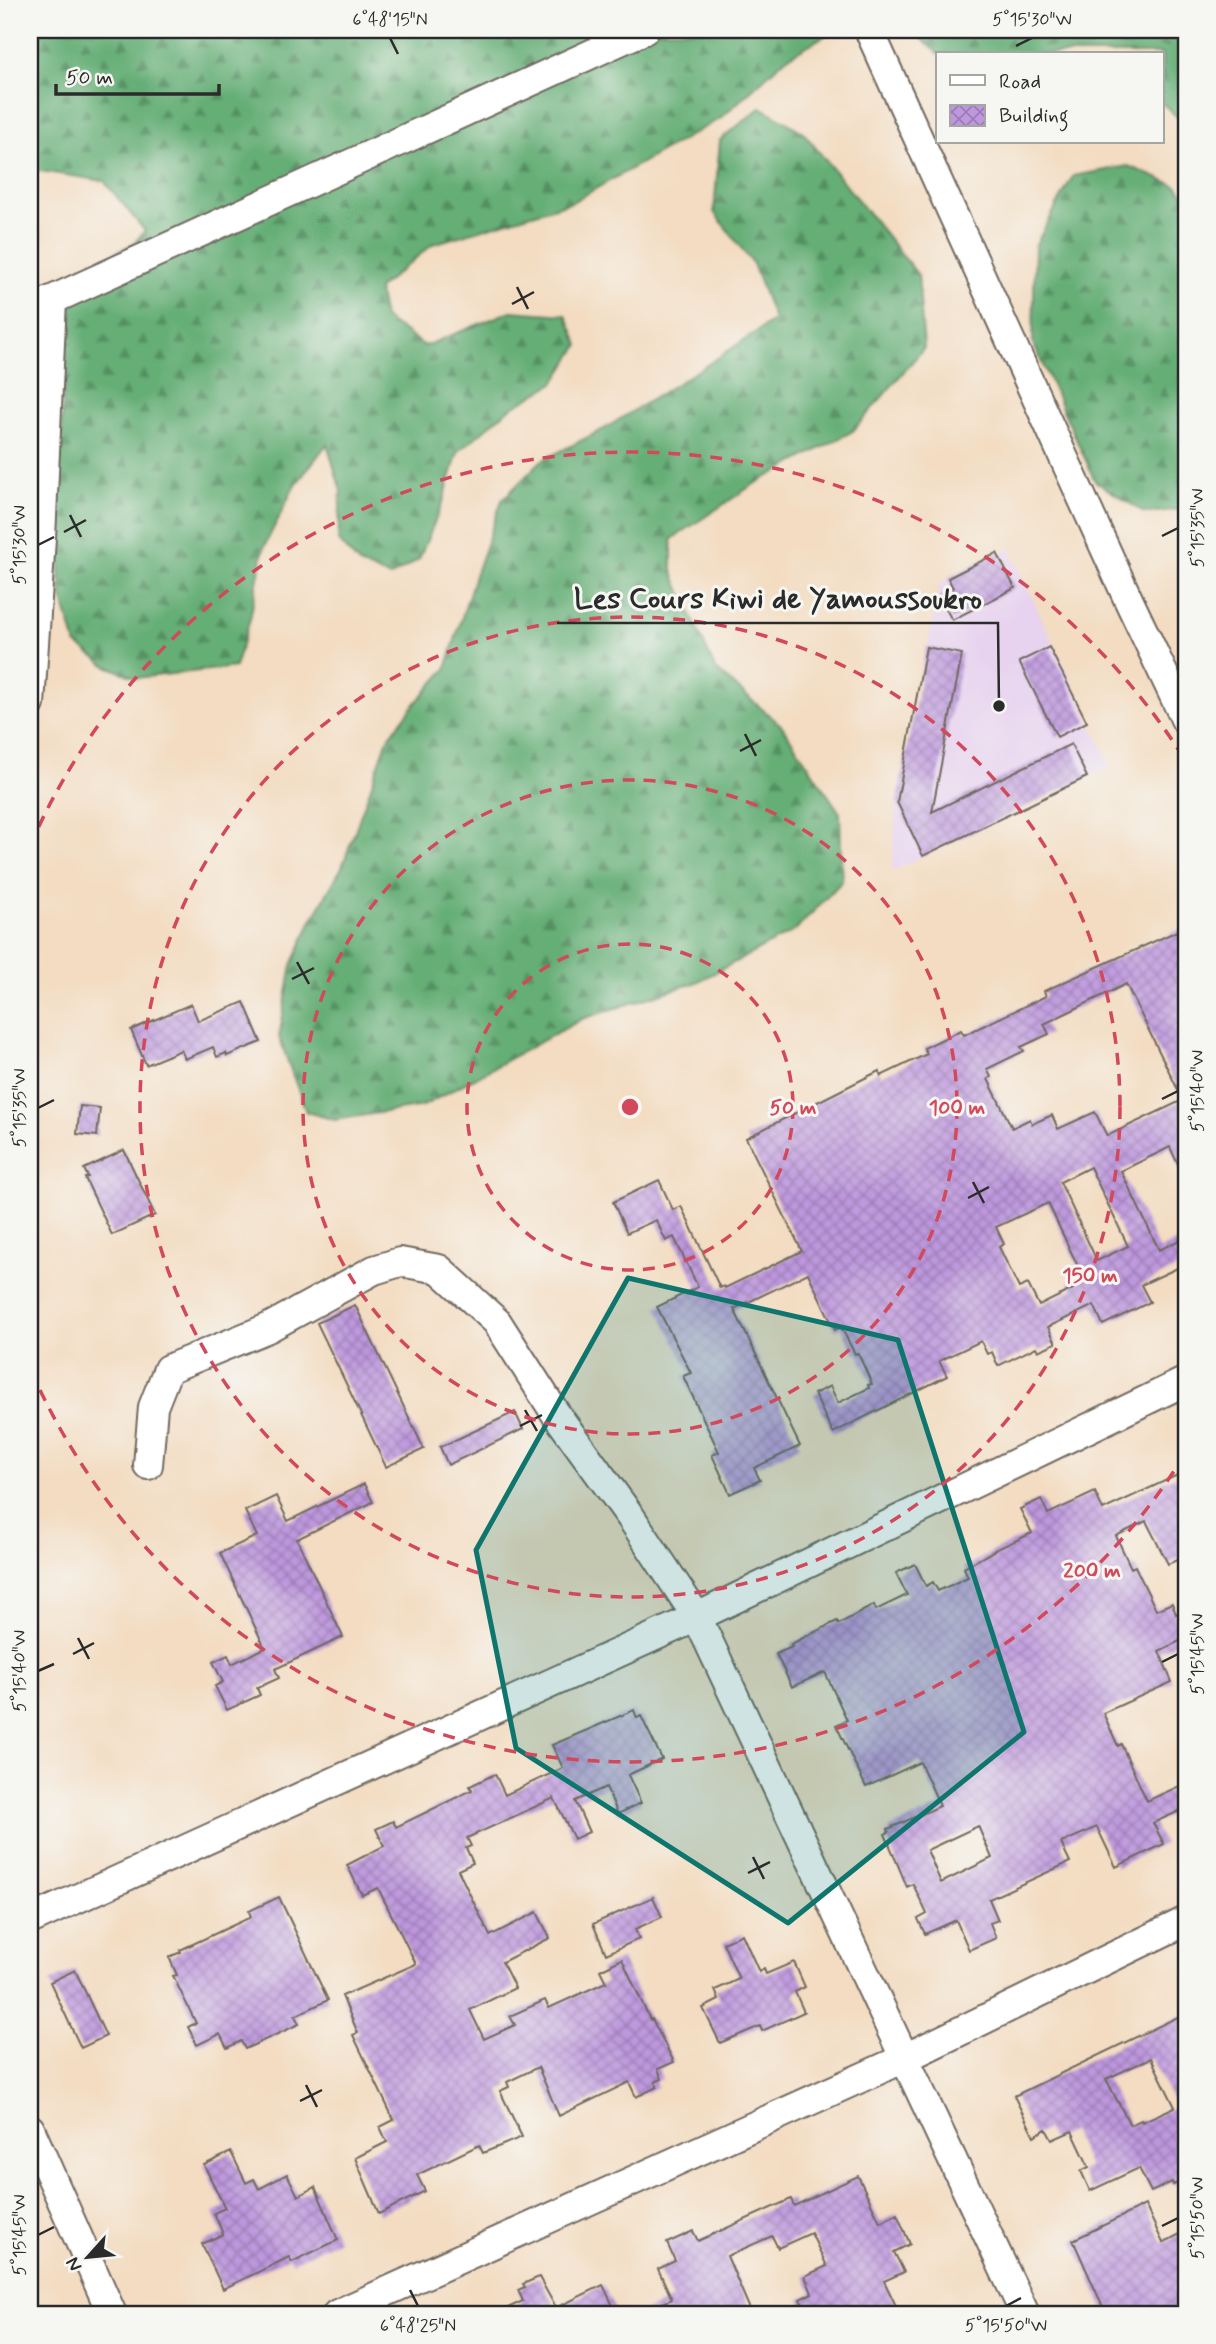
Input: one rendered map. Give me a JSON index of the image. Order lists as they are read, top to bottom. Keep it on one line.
{"places":["Les Cours Kiwi de Yamoussoukro"],"legend":["Road","Building"],"scale_bar":"50 m","north":"bottom left","coordinates":["6°48'15\"N","5°15'30\"W","5°15'35\"W","5°15'40\"W","5°15'45\"W","5°15'50\"W","6°48'25\"N"],"rings":["50 m","100 m","150 m","200 m"]}
